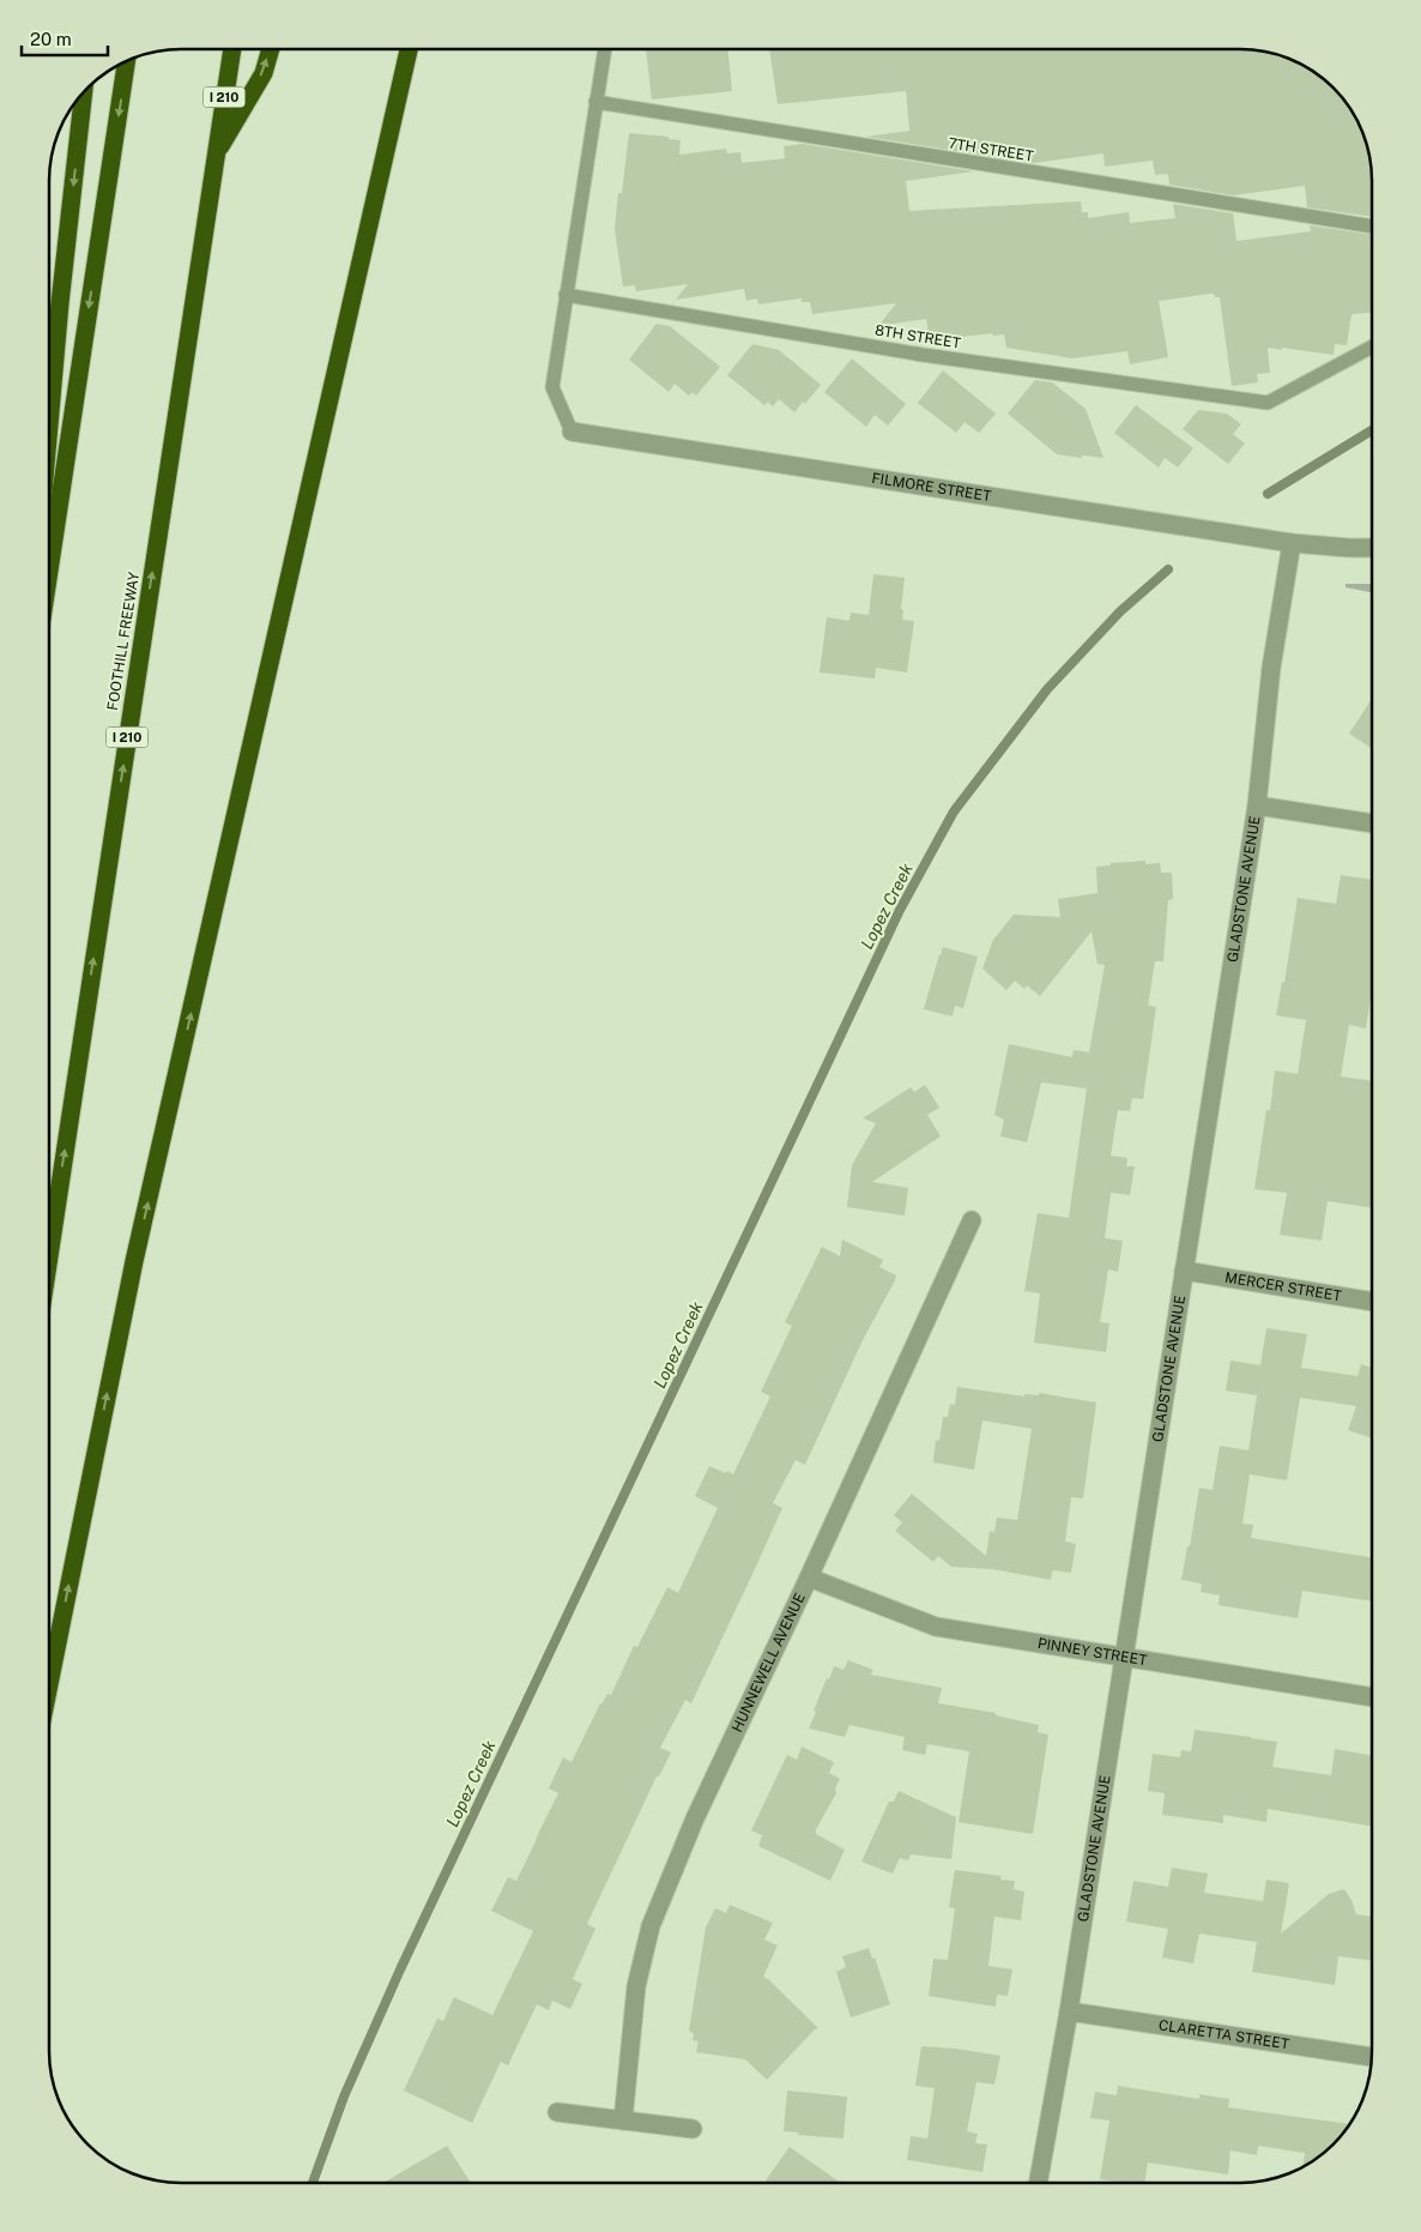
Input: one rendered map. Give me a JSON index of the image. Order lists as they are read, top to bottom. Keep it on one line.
{"streets":{"highway":["I 210","FOOTHILL FREEWAY"],"street":["FILMORE STREET","GLADSTONE AVENUE","MERCER STREET","PINNEY STREET","HUNNEWELL AVENUE","CLARETTA STREET"],"lane":["7TH STREET","8TH STREET"]},"crossings":[["FILMORE STREET","GLADSTONE AVENUE"],["GLADSTONE AVENUE","MERCER STREET"],["GLADSTONE AVENUE","PINNEY STREET"],["GLADSTONE AVENUE","CLARETTA STREET"],["PINNEY STREET","HUNNEWELL AVENUE"]],"water":["Lopez Creek"],"scale_bar":"20 m"}
